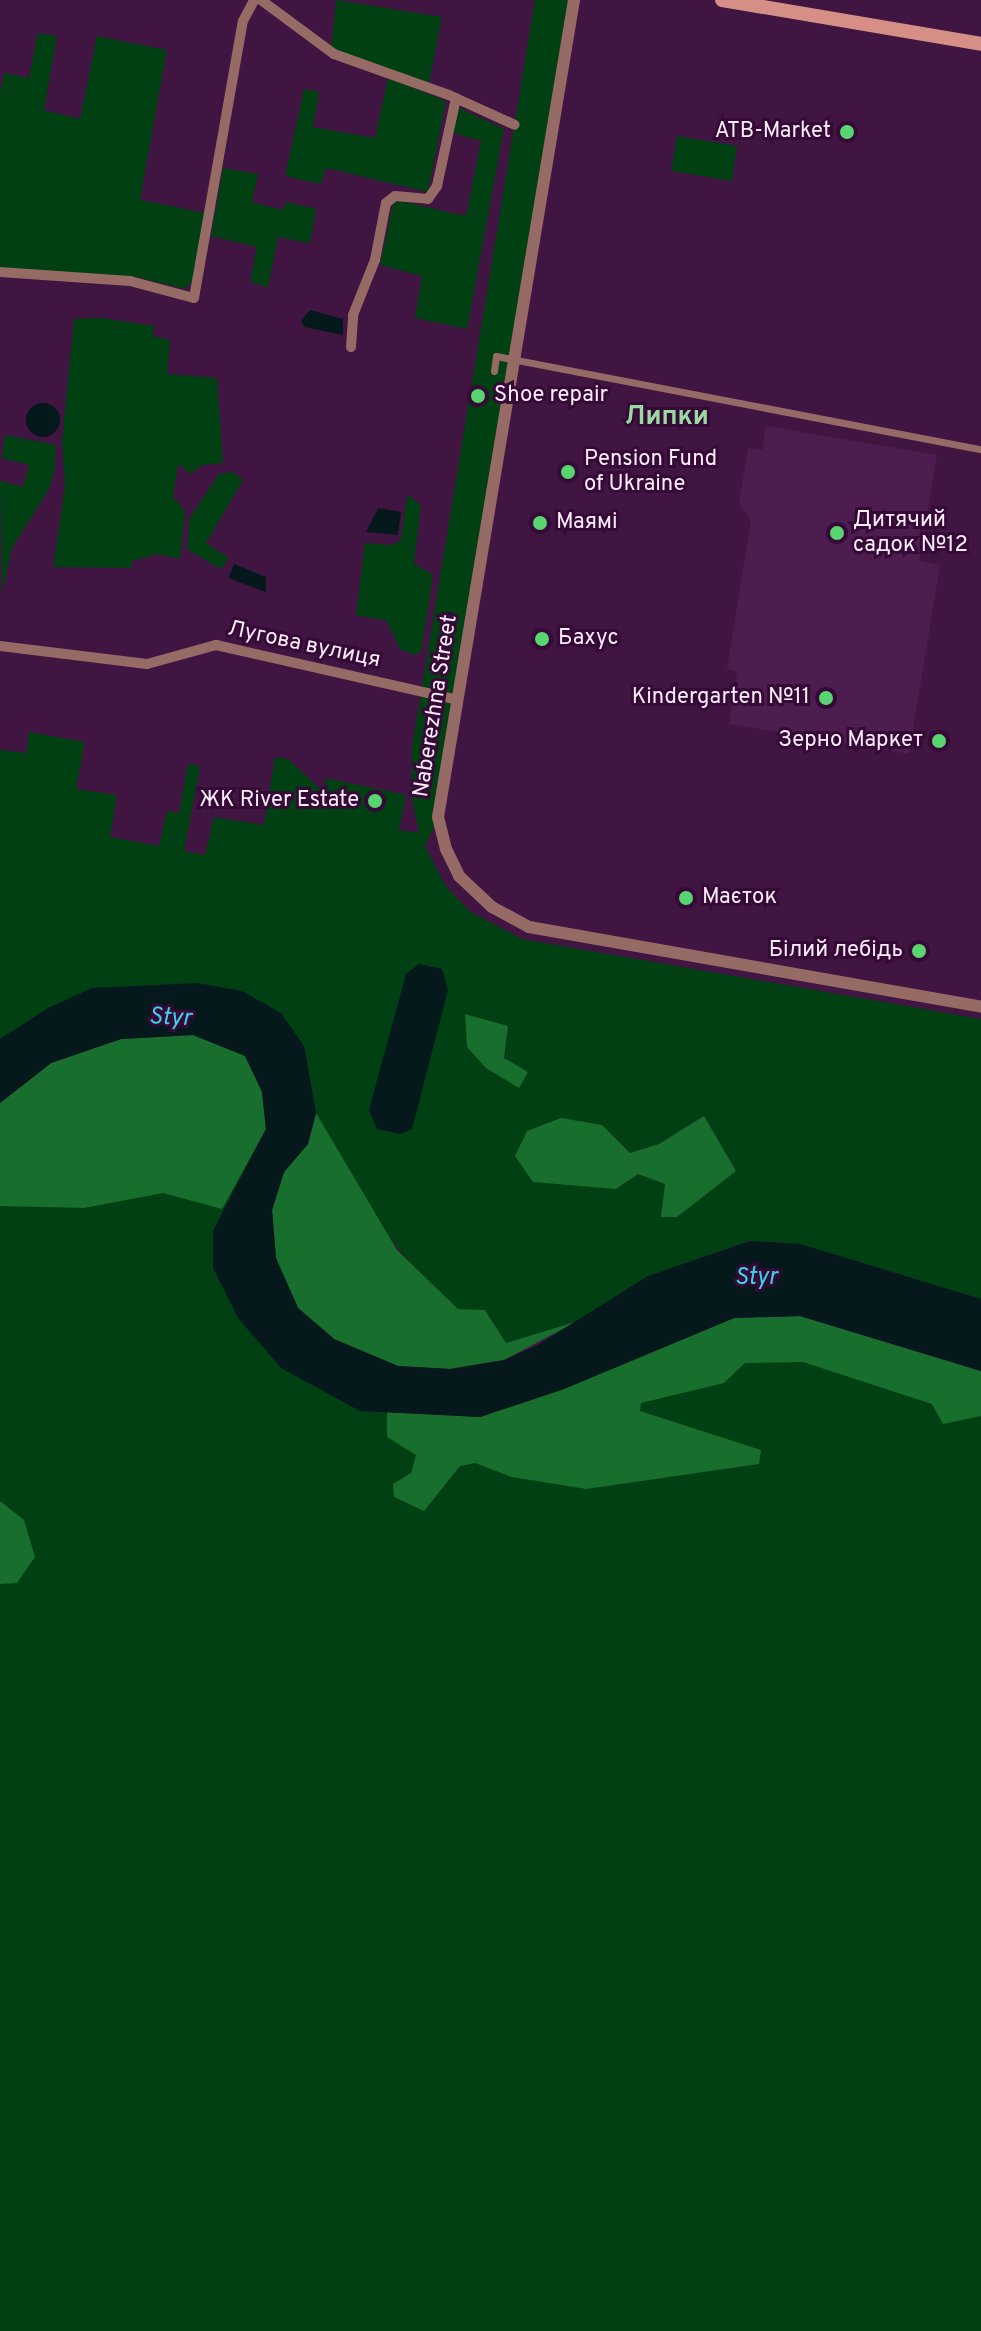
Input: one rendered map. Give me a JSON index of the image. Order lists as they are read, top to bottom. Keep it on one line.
{"streets":{"street":["Лугова вулиця","Naberezhna Street"]},"crossings":[["Лугова вулиця","Naberezhna Street"]],"districts":["Липки"],"water":["Styr"],"places":["ATB-Market","Shoe repair","Pension Fund of Ukraine","Маямі","Дитячий садок №12","Бахус","Kindergarten №11","Зерно Маркет","ЖК River Estate","Маєток","Білий лебідь"]}
